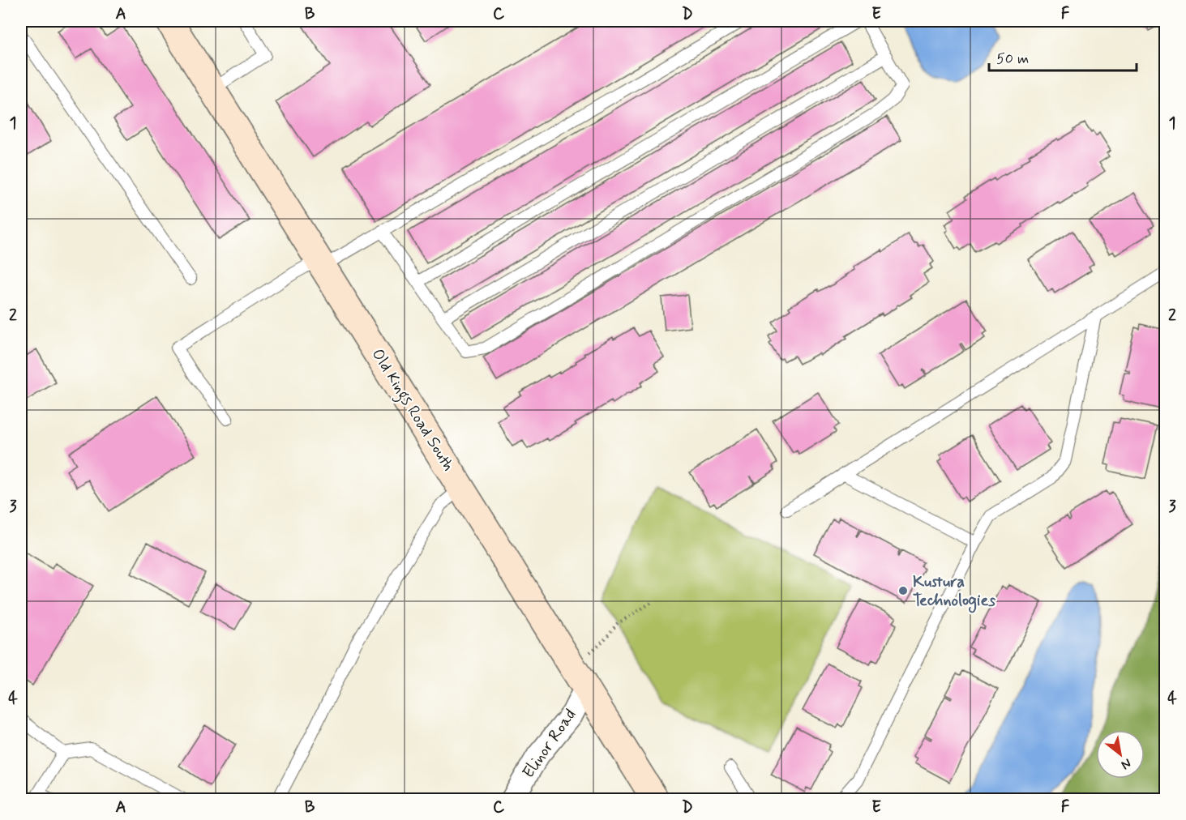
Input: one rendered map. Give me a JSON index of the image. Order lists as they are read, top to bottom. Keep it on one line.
{"streets":{"street":["Old Kings Road South","Elinor Road"]},"crossings":[["Old Kings Road South","Elinor Road"]],"places":["Kustura Technologies"],"scale_bar":"50 m","north":"bottom right","grid":{"columns":["A","B","C","D","E","F"],"rows":["1","2","3","4"]}}
